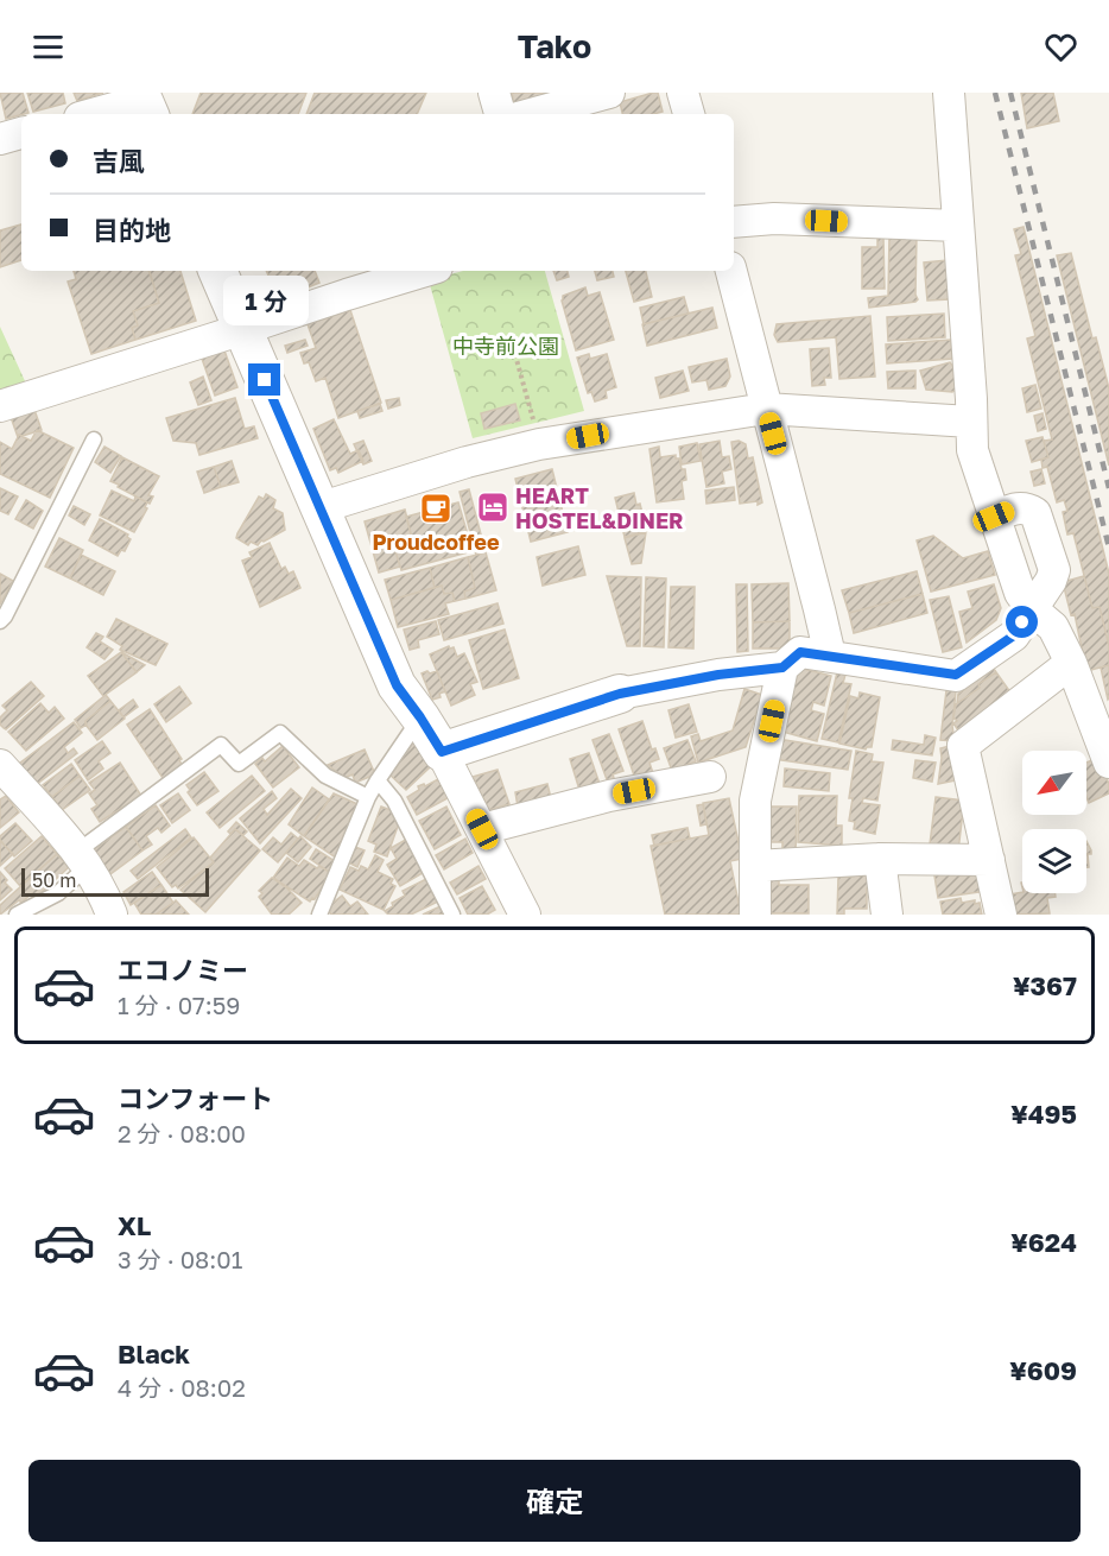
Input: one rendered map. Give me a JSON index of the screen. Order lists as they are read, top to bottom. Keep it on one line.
{"parks":["中寺前公園"],"places":{"hotel":["HEART HOSTEL&DINER"],"cafe":["Proudcoffee"]},"scale_bar":"50 m","north":"bottom left","page":{"header":"Tako","banner":["吉風","目的地"],"bubble":"1 分","scale":"50 m","list":[{"name":"エコノミー","note":"1 分 · 07:59","value":"¥367"},{"name":"コンフォート","note":"2 分 · 08:00","value":"¥495"},{"name":"XL","note":"3 分 · 08:01","value":"¥624"},{"name":"Black","note":"4 分 · 08:02","value":"¥609"}],"buttons":"確定"}}
